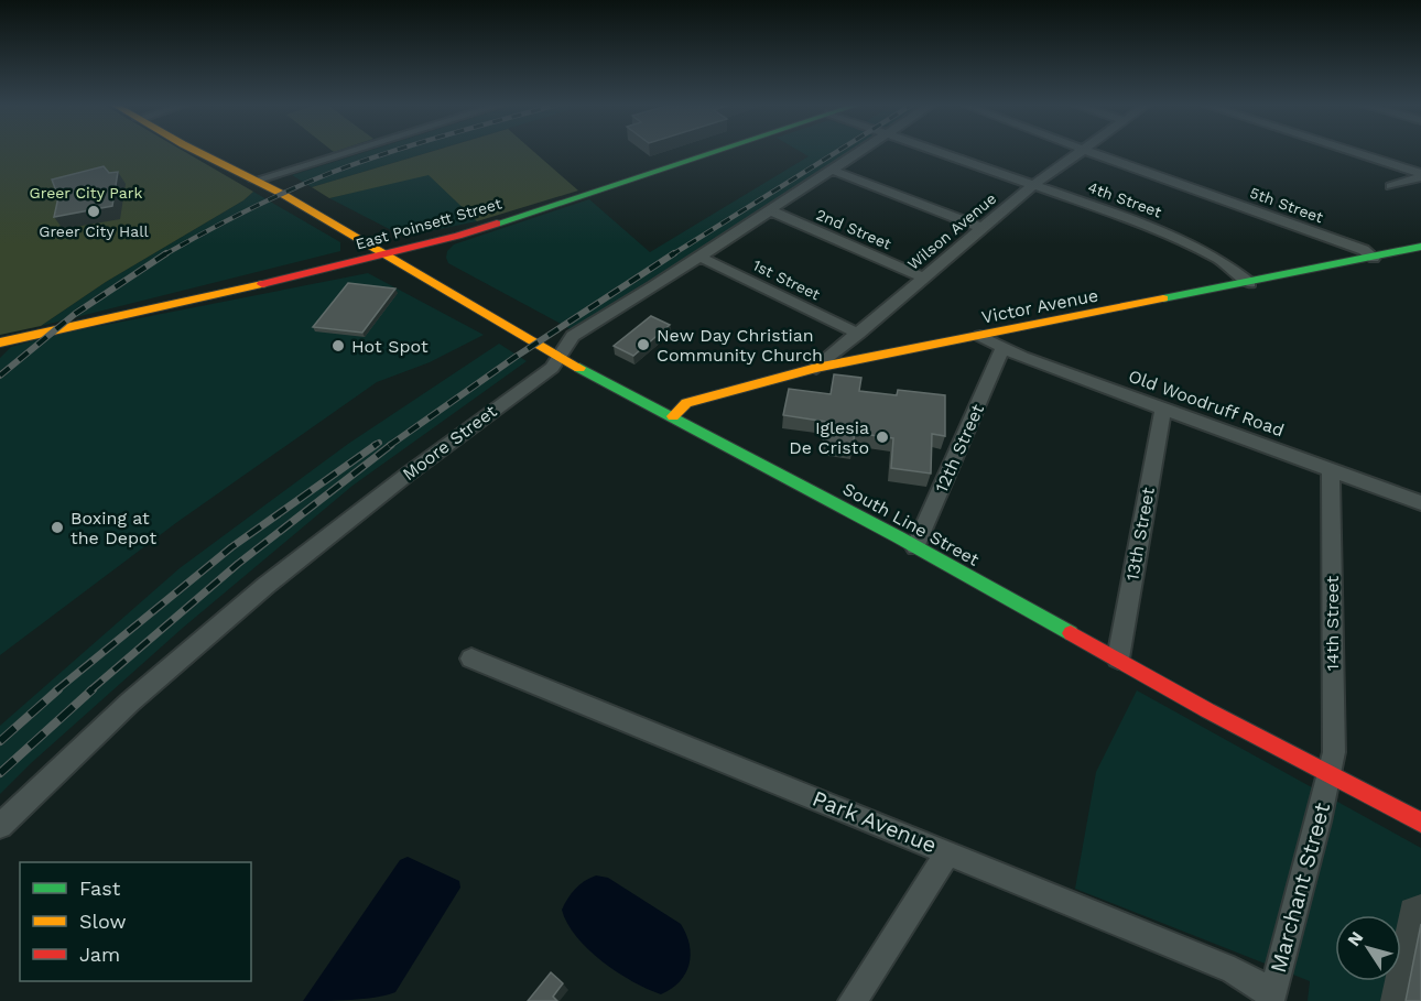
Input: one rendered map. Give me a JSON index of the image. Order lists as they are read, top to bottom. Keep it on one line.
{"streets":{"main road":["East Poinsett Street","Victor Avenue","South Line Street"],"street":["4th Street","5th Street","2nd Street","Wilson Avenue","1st Street","Old Woodruff Road","Moore Street","12th Street","13th Street","14th Street","Park Avenue","Marchant Street"]},"crossings":[["4th Street","Wilson Avenue"],["4th Street","Victor Avenue"],["5th Street","Victor Avenue"],["East Poinsett Street","South Line Street"],["2nd Street","Wilson Avenue"],["2nd Street","Moore Street"],["Wilson Avenue","1st Street"],["Wilson Avenue","Victor Avenue"],["1st Street","Moore Street"],["Victor Avenue","Old Woodruff Road"],["Victor Avenue","South Line Street"],["Old Woodruff Road","12th Street"],["Old Woodruff Road","13th Street"],["Old Woodruff Road","14th Street"],["Moore Street","South Line Street"],["12th Street","South Line Street"],["South Line Street","13th Street"],["South Line Street","14th Street"],["South Line Street","Marchant Street"],["14th Street","Marchant Street"],["Park Avenue","Marchant Street"]],"parks":["Greer City Park"],"places":["Greer City Hall","New Day Christian Community Church","Hot Spot","Iglesia De Cristo","Boxing at the Depot"],"legend":["Fast","Slow","Jam"],"north":"top left"}
